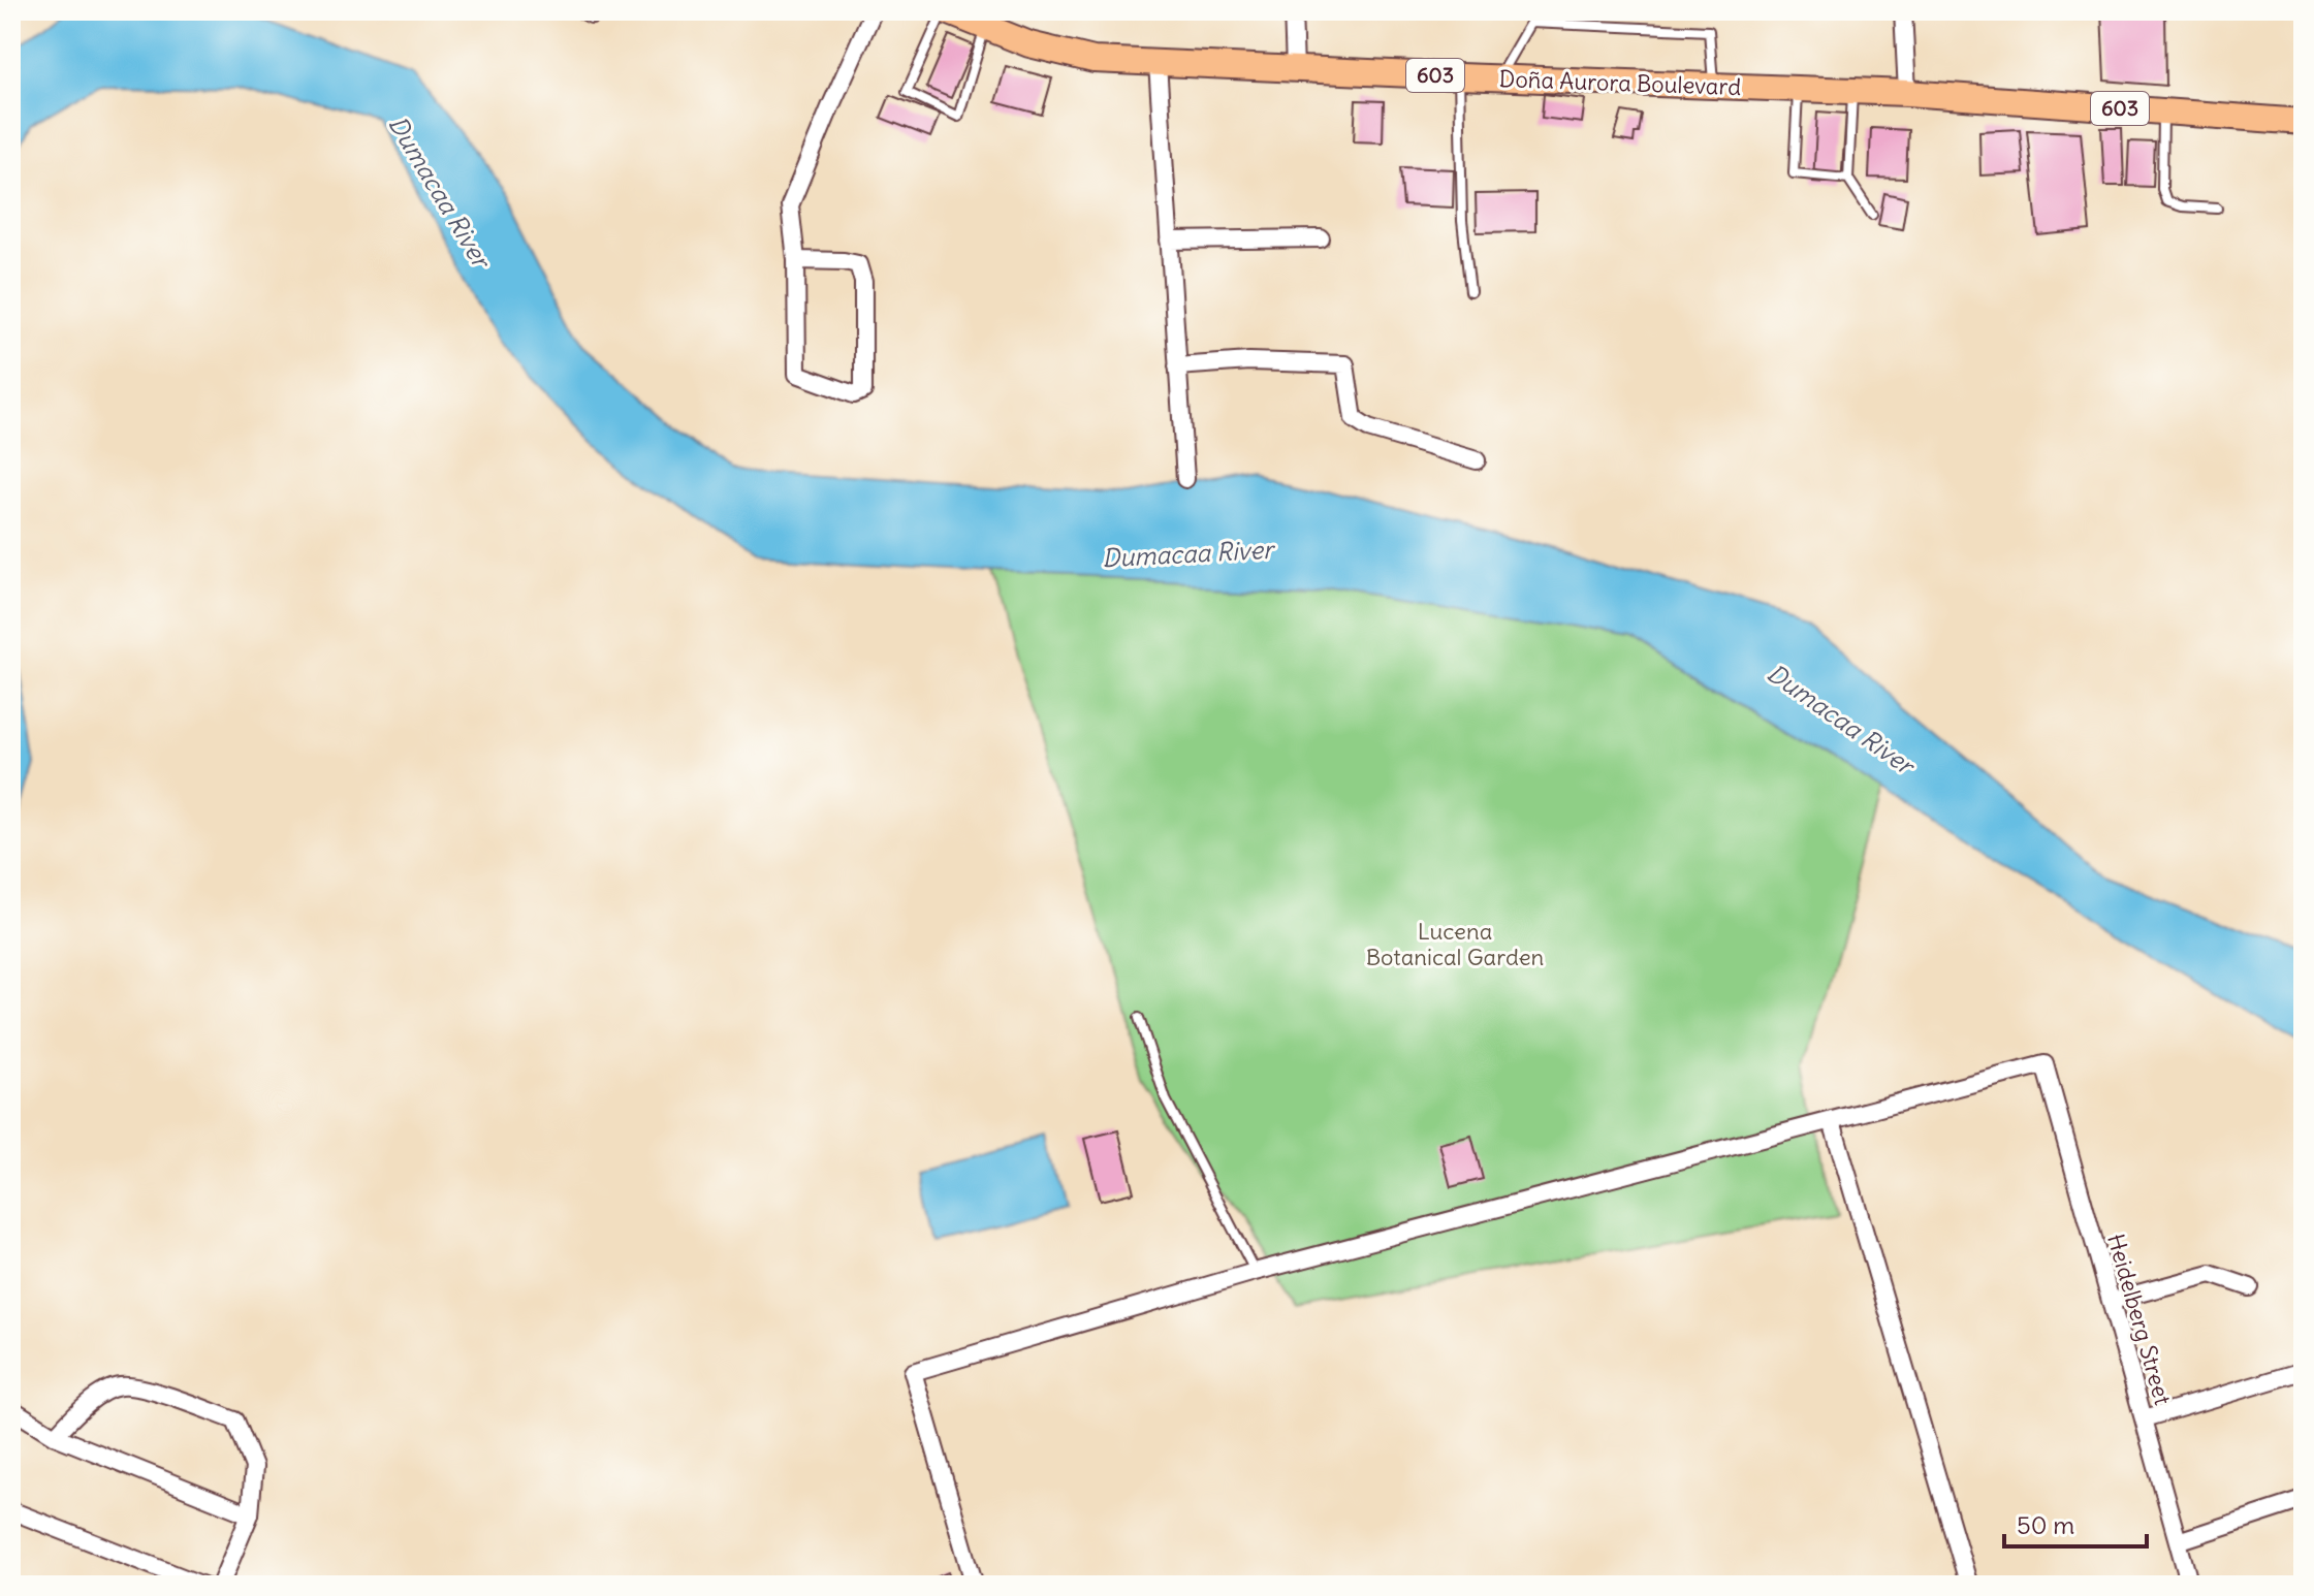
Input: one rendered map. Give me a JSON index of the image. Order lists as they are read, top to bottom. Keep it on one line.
{"streets":{"main road":["603","Doña Aurora Boulevard"],"street":["Heidelberg Street"]},"water":["Dumacaa River"],"parks":["Lucena Botanical Garden"],"scale_bar":"50 m"}
